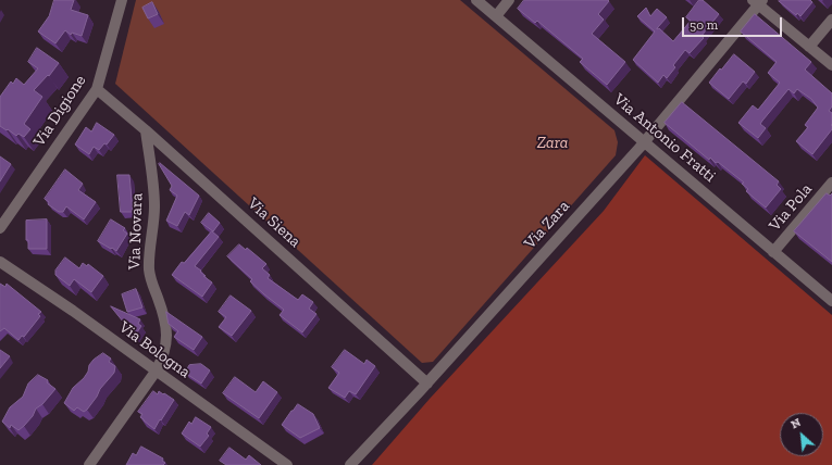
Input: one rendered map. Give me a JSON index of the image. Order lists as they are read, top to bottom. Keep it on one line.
{"streets":{"street":["Via Digione","Via Antonio Fratti","Via Pola","Via Siena","Via Zara","Via Novara","Via Bologna"]},"crossings":[["Via Digione","Via Siena"],["Via Antonio Fratti","Via Pola"],["Via Antonio Fratti","Via Zara"],["Via Siena","Via Zara"],["Via Siena","Via Novara"],["Via Novara","Via Bologna"]],"parks":["Zara"],"scale_bar":"50 m","north":"top left"}
